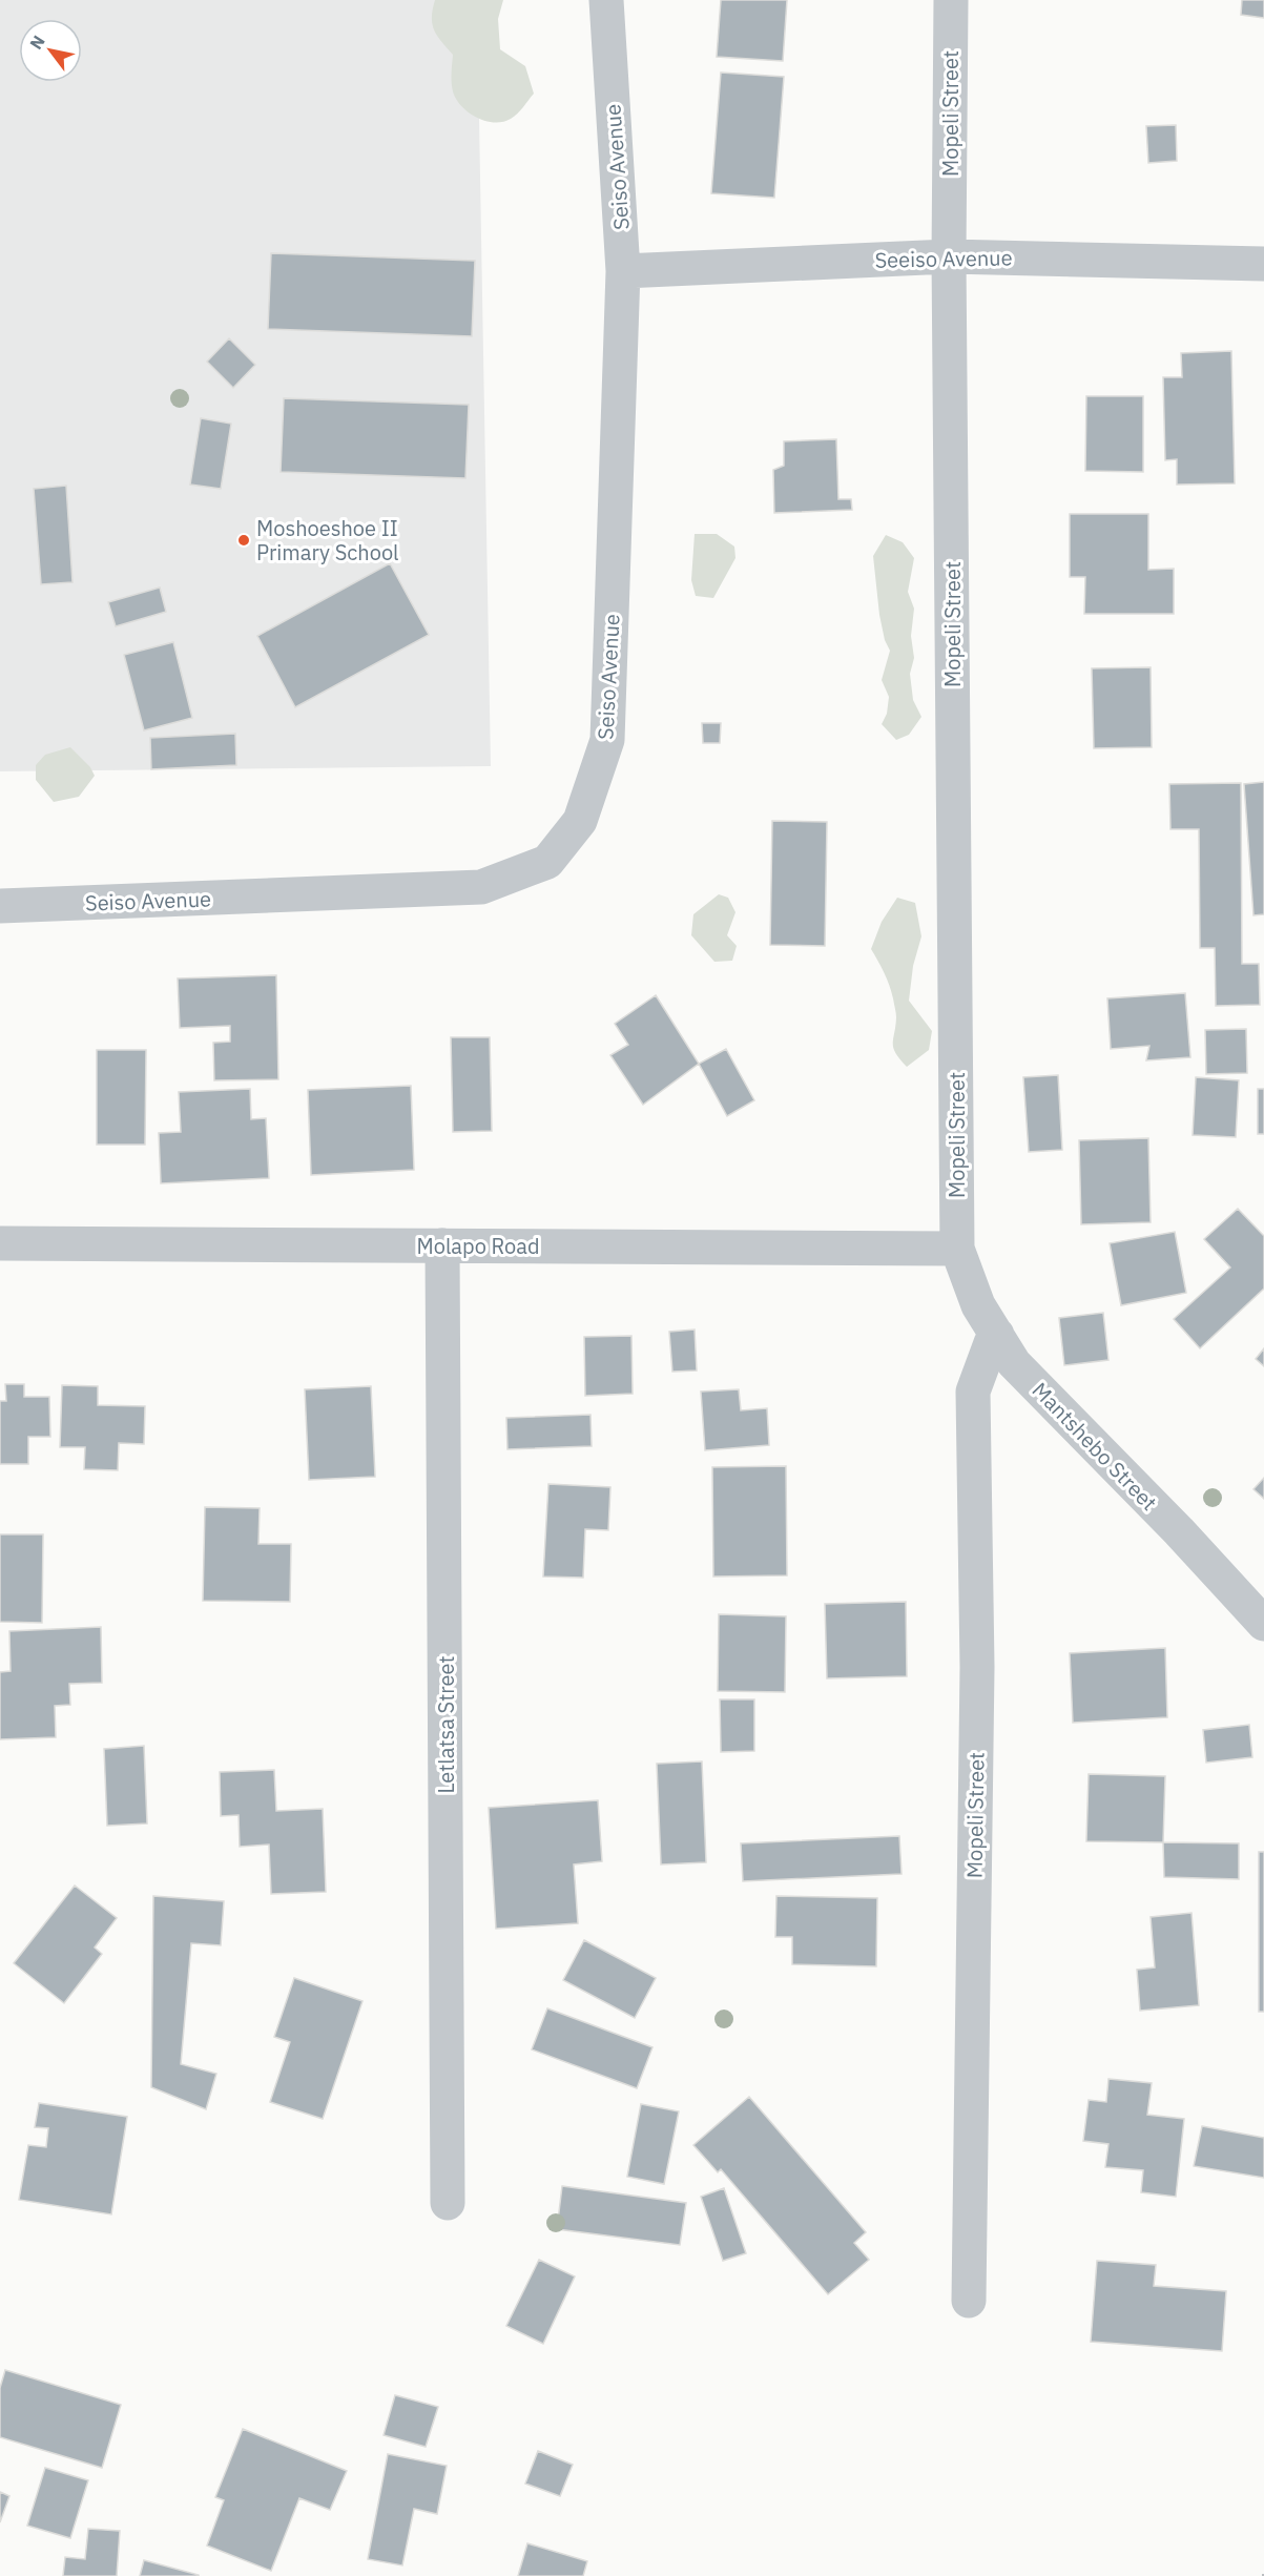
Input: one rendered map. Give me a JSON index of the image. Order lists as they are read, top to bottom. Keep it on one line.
{"streets":{"street":["Mopeli Street","Seiso Avenue","Seeiso Avenue","Molapo Road","Mantshebo Street","Letlatsa Street"]},"crossings":[["Mopeli Street","Seeiso Avenue"],["Mopeli Street","Molapo Road"],["Mopeli Street","Mantshebo Street"],["Seiso Avenue","Seeiso Avenue"],["Molapo Road","Mantshebo Street"],["Molapo Road","Letlatsa Street"]],"places":["Moshoeshoe II Primary School"],"north":"top left"}
